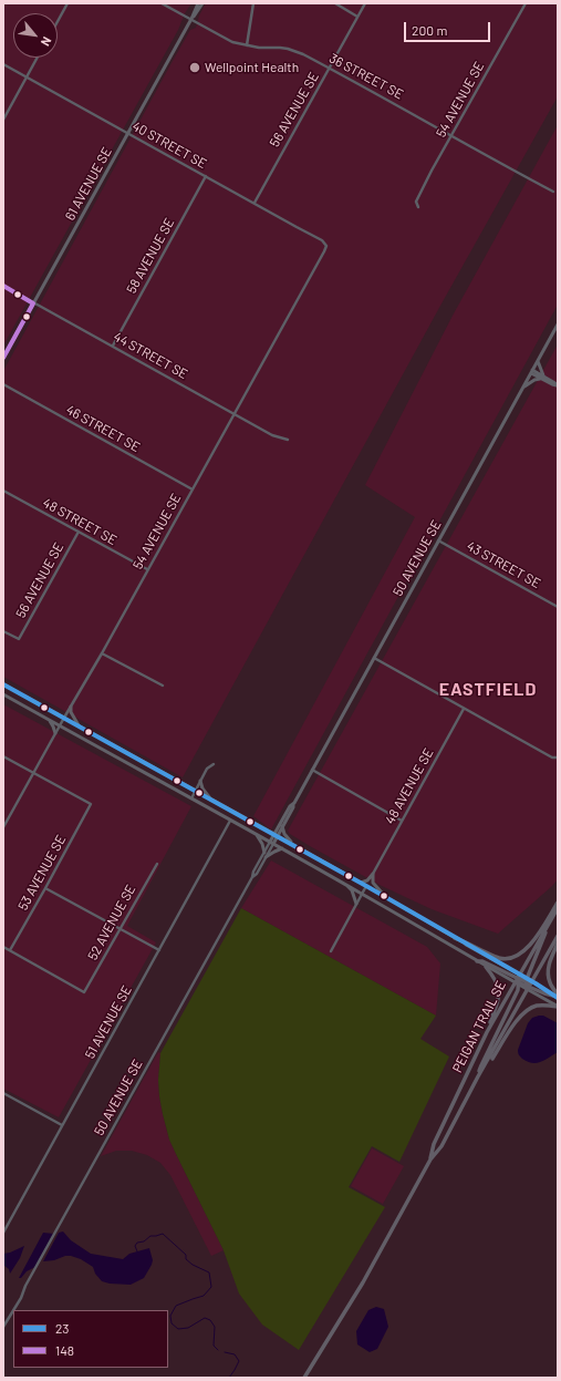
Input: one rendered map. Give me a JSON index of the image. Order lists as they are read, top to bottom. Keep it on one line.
{"streets":{"main road":["61 AVENUE SE","50 AVENUE SE","PEIGAN TRAIL SE"],"street":["36 STREET SE","54 AVENUE SE","56 AVENUE SE","40 STREET SE","58 AVENUE SE","44 STREET SE","46 STREET SE","48 STREET SE","43 STREET SE","48 AVENUE SE","53 AVENUE SE","52 AVENUE SE","51 AVENUE SE"]},"crossings":[["36 STREET SE","54 AVENUE SE"],["36 STREET SE","56 AVENUE SE"],["36 STREET SE","61 AVENUE SE"],["54 AVENUE SE","40 STREET SE"],["54 AVENUE SE","44 STREET SE"],["54 AVENUE SE","46 STREET SE"],["54 AVENUE SE","48 STREET SE"],["54 AVENUE SE","53 AVENUE SE"],["56 AVENUE SE","40 STREET SE"],["56 AVENUE SE","48 STREET SE"],["40 STREET SE","61 AVENUE SE"],["40 STREET SE","58 AVENUE SE"],["61 AVENUE SE","44 STREET SE"],["58 AVENUE SE","44 STREET SE"],["50 AVENUE SE","43 STREET SE"],["53 AVENUE SE","52 AVENUE SE"]],"districts":["EASTFIELD"],"places":["Wellpoint Health"],"lines":["transit line 148","transit line 23"],"legend":["23","148"],"scale_bar":"200 m","north":"bottom right"}
